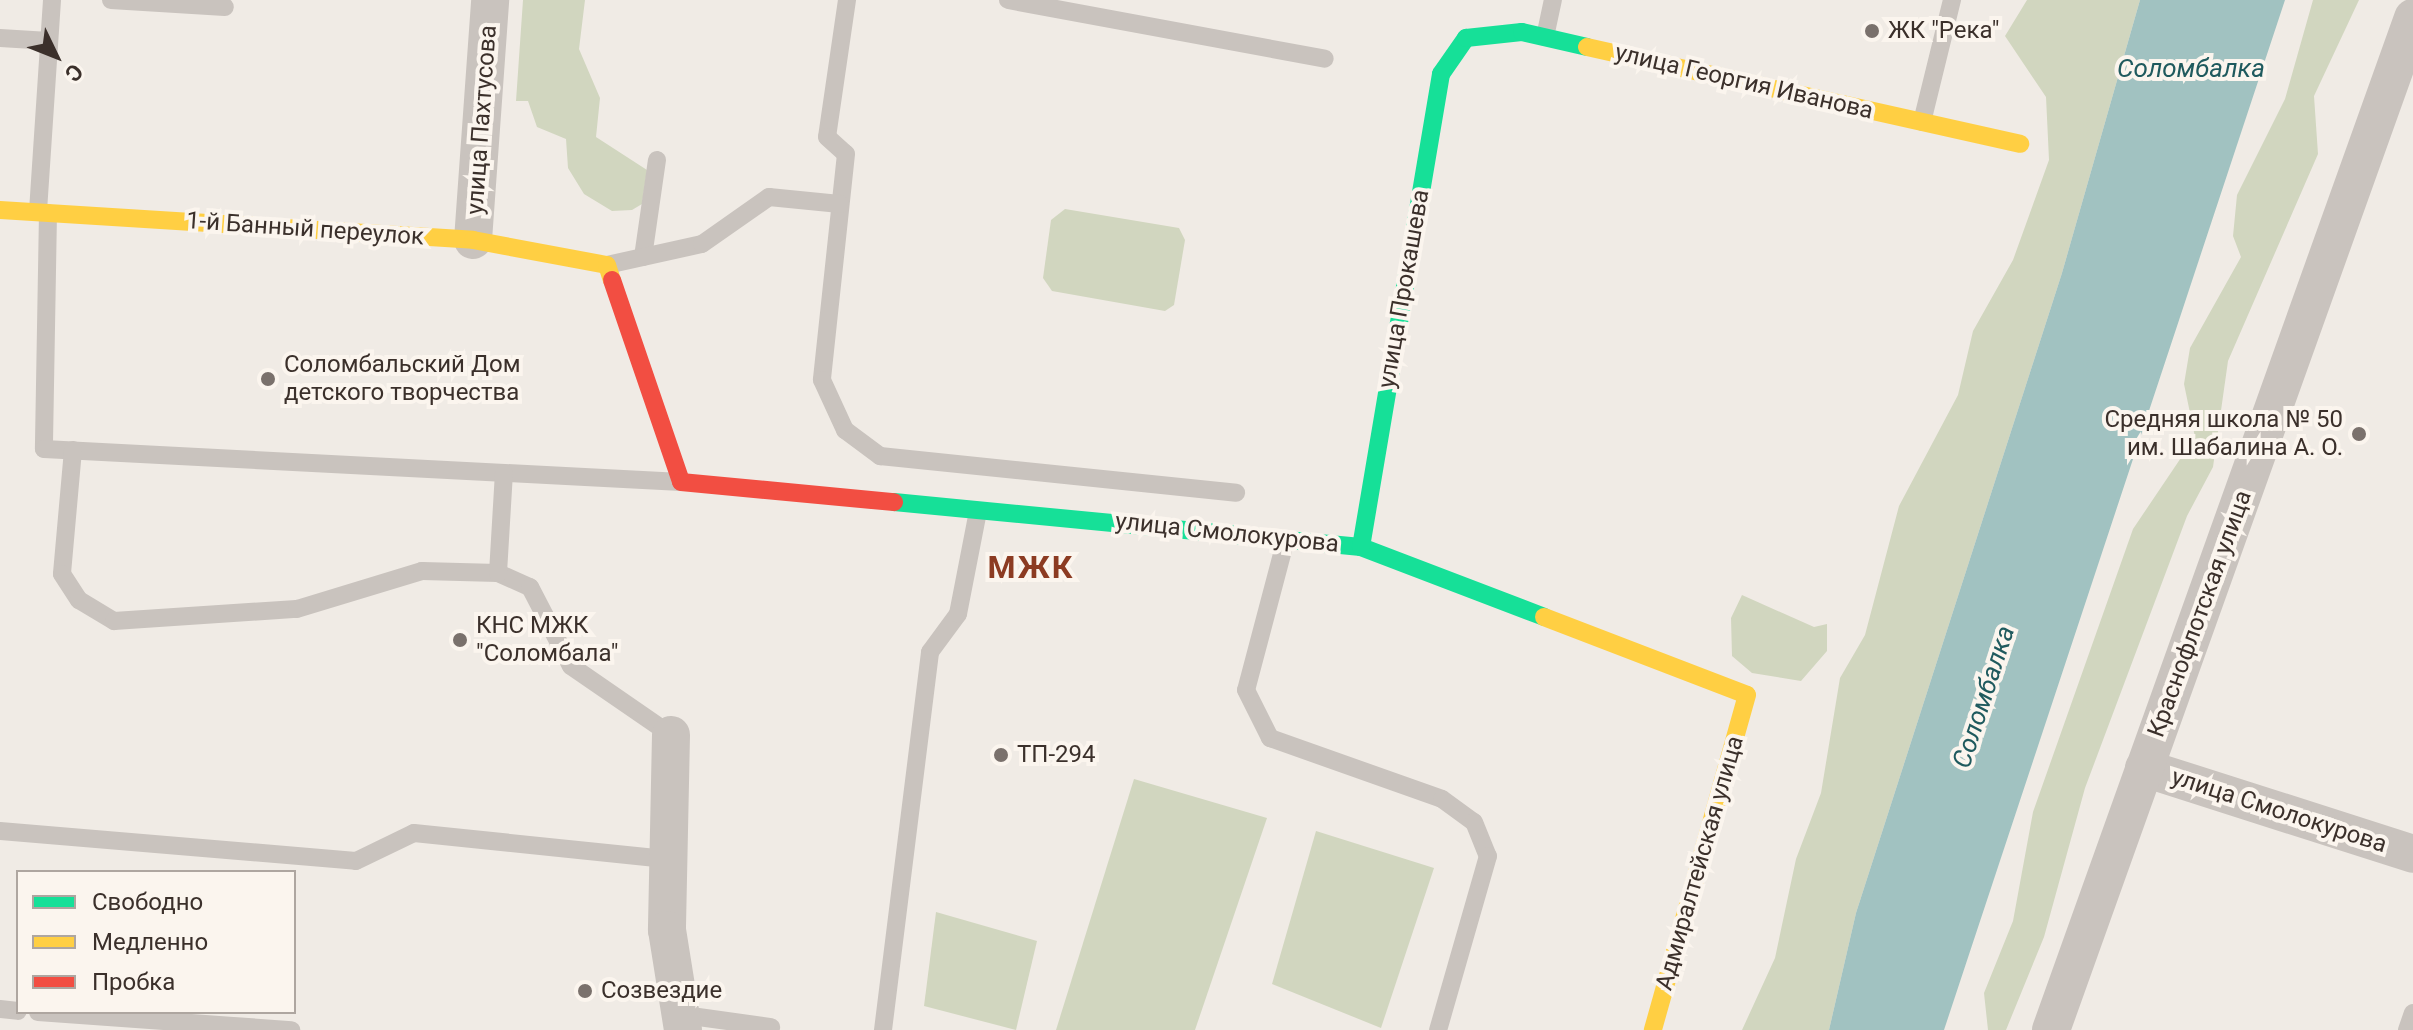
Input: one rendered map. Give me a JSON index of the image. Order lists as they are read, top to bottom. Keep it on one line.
{"streets":{"street":["улица Георгия Иванова","улица Пахтусова","1-й Банный переулок","улица Прокашева","улица Смолокурова","Краснофлотская улица","Адмиралтейская улица"]},"crossings":[["улица Георгия Иванова","улица Прокашева"],["улица Пахтусова","1-й Банный переулок"],["улица Прокашева","улица Смолокурова"],["улица Смолокурова","Краснофлотская улица"],["улица Смолокурова","Адмиралтейская улица"]],"districts":["МЖК"],"water":["Соломбалка"],"places":["ЖК \"Река\"","Соломбальский Дом детского творчества","Средняя школа № 50 им. Шабалина А. О.","КНС МЖК \"Соломбала\"","ТП-294","Созвездие"],"legend":["Свободно","Медленно","Пробка"],"north":"bottom right"}
